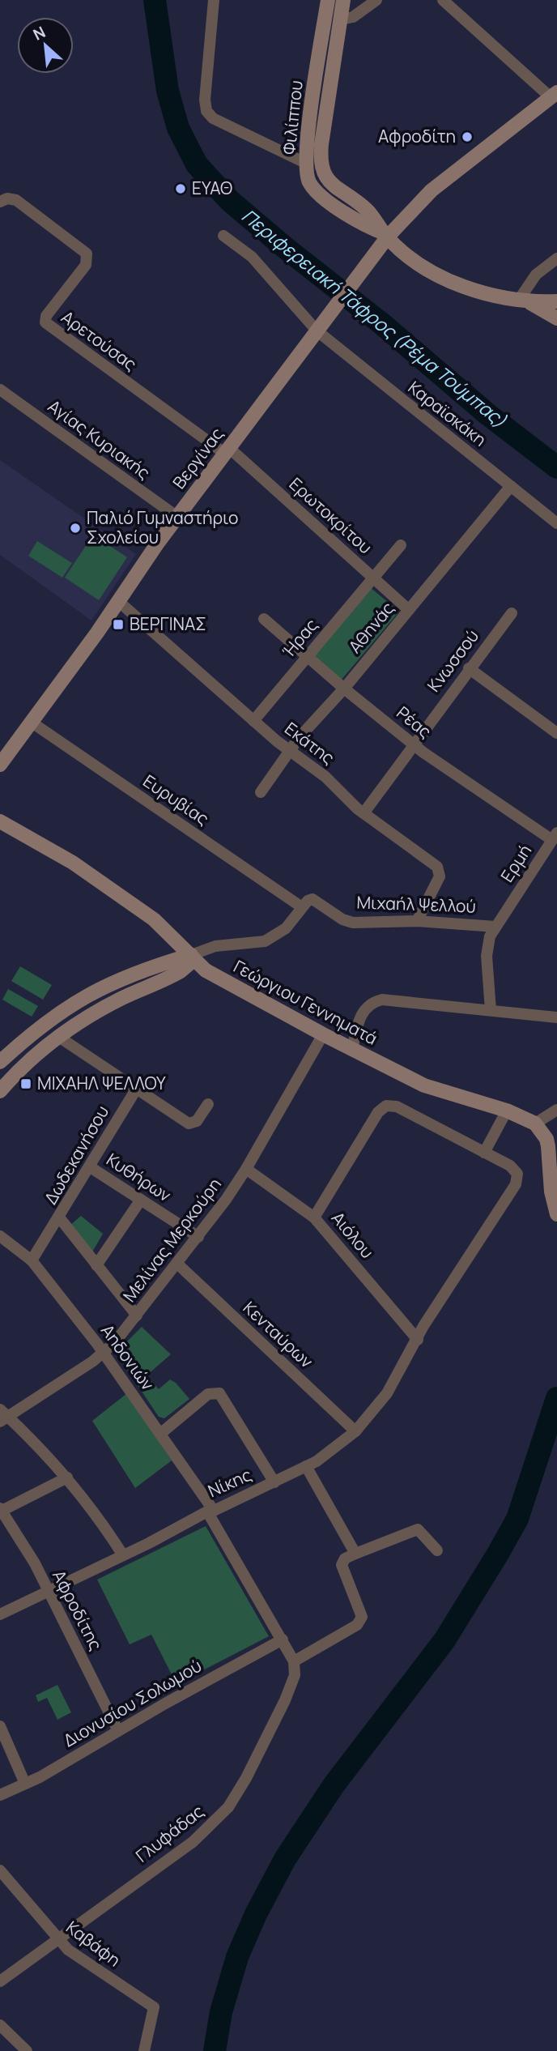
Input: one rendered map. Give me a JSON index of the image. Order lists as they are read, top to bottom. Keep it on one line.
{"streets":{"street":["Φιλίππου","Αρετούσας","Καραϊσκάκη","Αγίας Κυριακής","Βεργίνας","Ερωτοκρίτου","Αθηνάς","Ήρας","Κνωσσού","Ρέας","Εκάτης","Ευρυβίας","Ερμή","Μιχαήλ Ψελλού","Γεώργιου Γεννηματά","Δωδεκανήσου","Κυθήρων","Αιόλου","Μελίνας Μερκούρη","Κενταύρων","Αηδονιών","Νίκης","Αφροδίτης","Διονυσίου Σολωμού","Γλυφάδας","Καβάφη"]},"crossings":[["Φιλίππου","Βεργίνας"],["Αρετούσας","Βεργίνας"],["Αρετούσας","Ερωτοκρίτου"],["Καραϊσκάκη","Βεργίνας"],["Καραϊσκάκη","Αθηνάς"],["Αγίας Κυριακής","Βεργίνας"],["Βεργίνας","Ερωτοκρίτου"],["Βεργίνας","Εκάτης"],["Βεργίνας","Ευρυβίας"],["Ερωτοκρίτου","Αθηνάς"],["Ερωτοκρίτου","Ήρας"],["Αθηνάς","Ρέας"],["Αθηνάς","Εκάτης"],["Ήρας","Ρέας"],["Ήρας","Εκάτης"],["Κνωσσού","Ρέας"],["Κνωσσού","Εκάτης"],["Ρέας","Ερμή"],["Εκάτης","Μιχαήλ Ψελλού"],["Ευρυβίας","Μιχαήλ Ψελλού"],["Ερμή","Μιχαήλ Ψελλού"],["Γεώργιου Γεννηματά","Μελίνας Μερκούρη"],["Δωδεκανήσου","Κυθήρων"],["Δωδεκανήσου","Αηδονιών"],["Κυθήρων","Μελίνας Μερκούρη"],["Αιόλου","Μελίνας Μερκούρη"],["Αιόλου","Νίκης"],["Μελίνας Μερκούρη","Κενταύρων"],["Μελίνας Μερκούρη","Αηδονιών"],["Κενταύρων","Νίκης"],["Αηδονιών","Νίκης"],["Αηδονιών","Διονυσίου Σολωμού"],["Αηδονιών","Γλυφάδας"],["Νίκης","Αφροδίτης"],["Αφροδίτης","Διονυσίου Σολωμού"],["Γλυφάδας","Καβάφη"]],"water":["Περιφερειακή Τάφρος (Ρέμα Τούμπας)"],"places":{"other":["Αφροδίτη","ΕΥΑΘ","Παλιό Γυμναστήριο Σχολείου"],"transit":["ΒΕΡΓΙΝΑΣ","ΜΙΧΑΗΛ ΨΕΛΛΟΥ"]},"north":"top left"}
